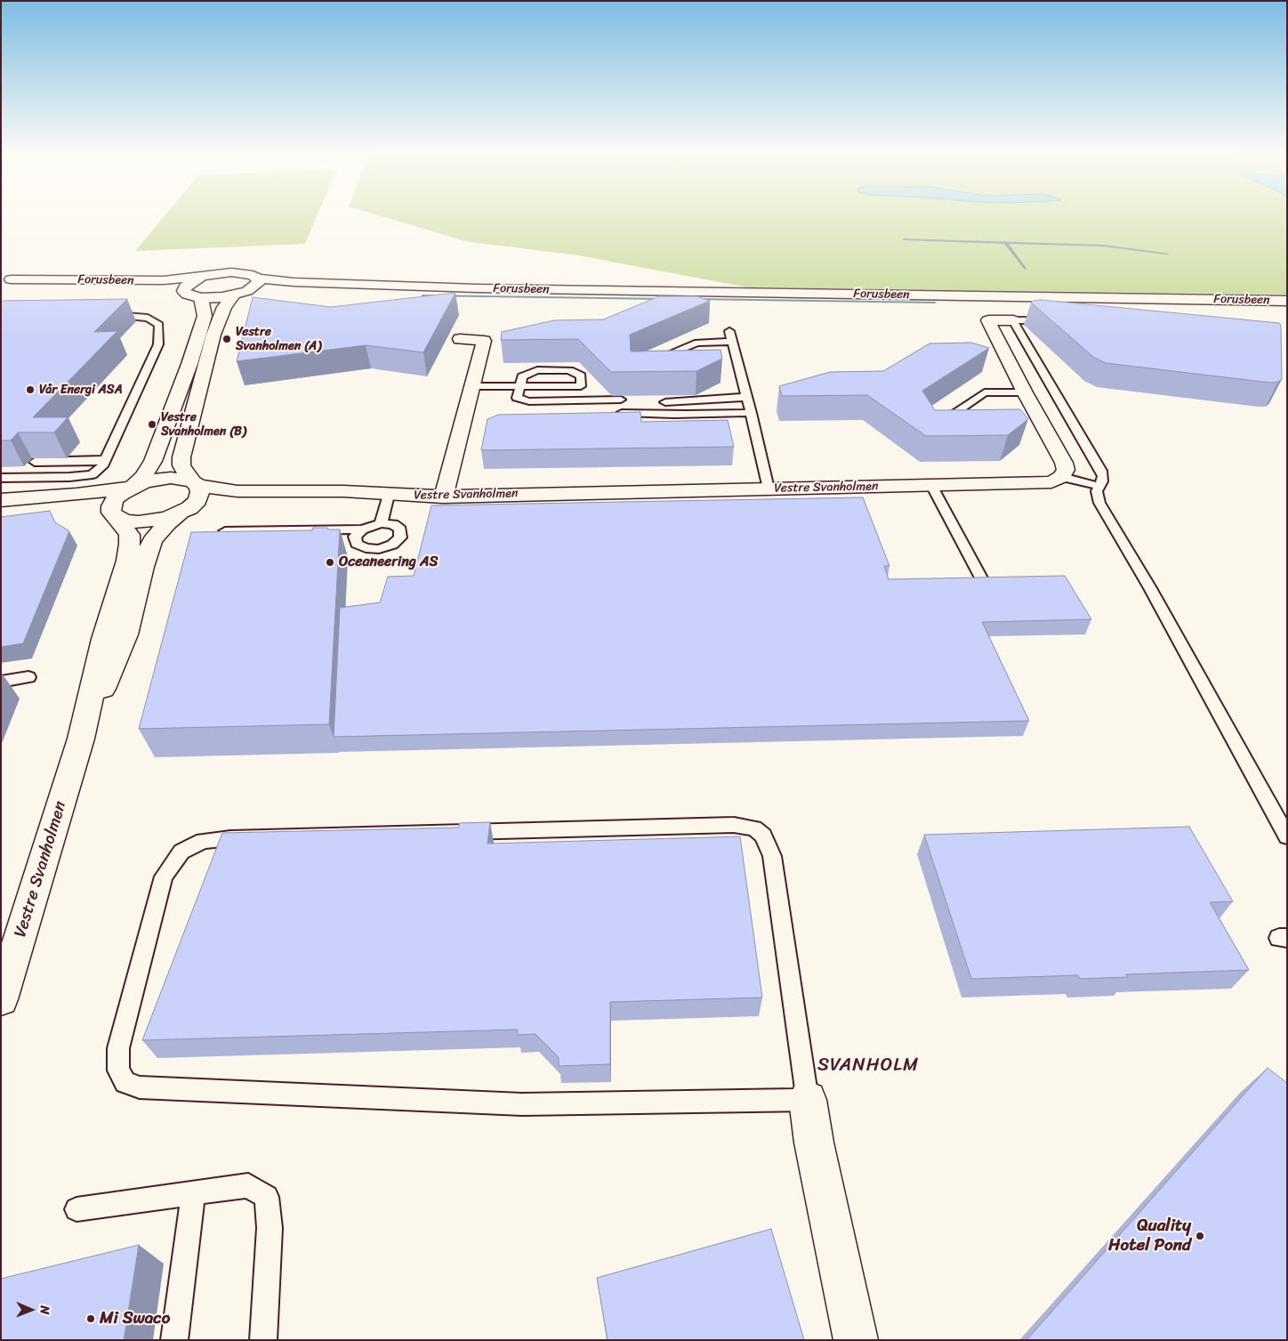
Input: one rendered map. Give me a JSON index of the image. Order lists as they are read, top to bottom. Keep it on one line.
{"streets":{"street":["Forusbeen","Vestre Svanholmen"]},"districts":["SVANHOLM"],"places":["Vestre Svanholmen (A)","Vår Energi ASA","Vestre Svanholmen (B)","Oceaneering AS","Quality Hotel Pond","Mi Swaco"],"north":"right"}
